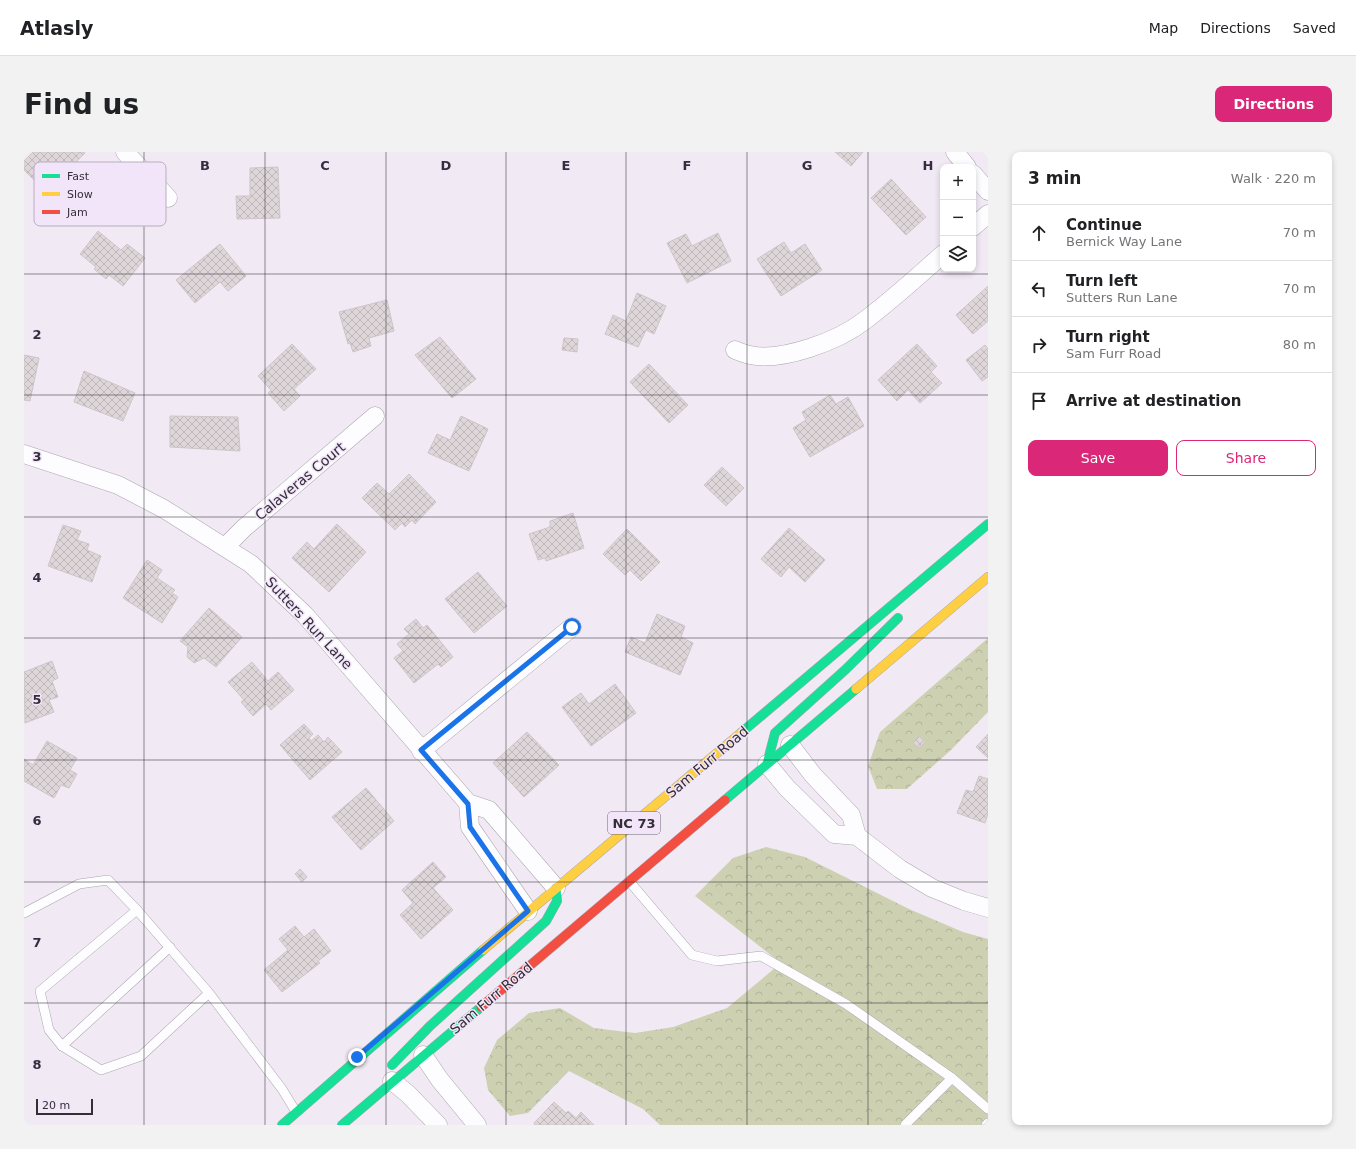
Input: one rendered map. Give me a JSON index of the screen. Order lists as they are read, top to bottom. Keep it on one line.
{"streets":{"main road":["Sam Furr Road","NC 73"],"street":["Calaveras Court","Sutters Run Lane"]},"crossings":[["Calaveras Court","Sutters Run Lane"]],"legend":["Fast","Slow","Jam"],"scale_bar":"20 m","page":{"header":"Atlasly","nav":["Map","Directions","Saved"],"buttons":["Directions",["Save","Share"]],"title":"Find us","heading":["3 min","Walk · 220 m"],"map_buttons":["+","−"],"list":[["Continue","Bernick Way Lane","70 m"],["Turn left","Sutters Run Lane","70 m"],["Turn right","Sam Furr Road","80 m"],"Arrive at destination"],"scale":"20 m"},"grid":{"columns":["B","C","D","E","F","G","H"],"rows":["2","3","4","5","6","7","8"]}}
